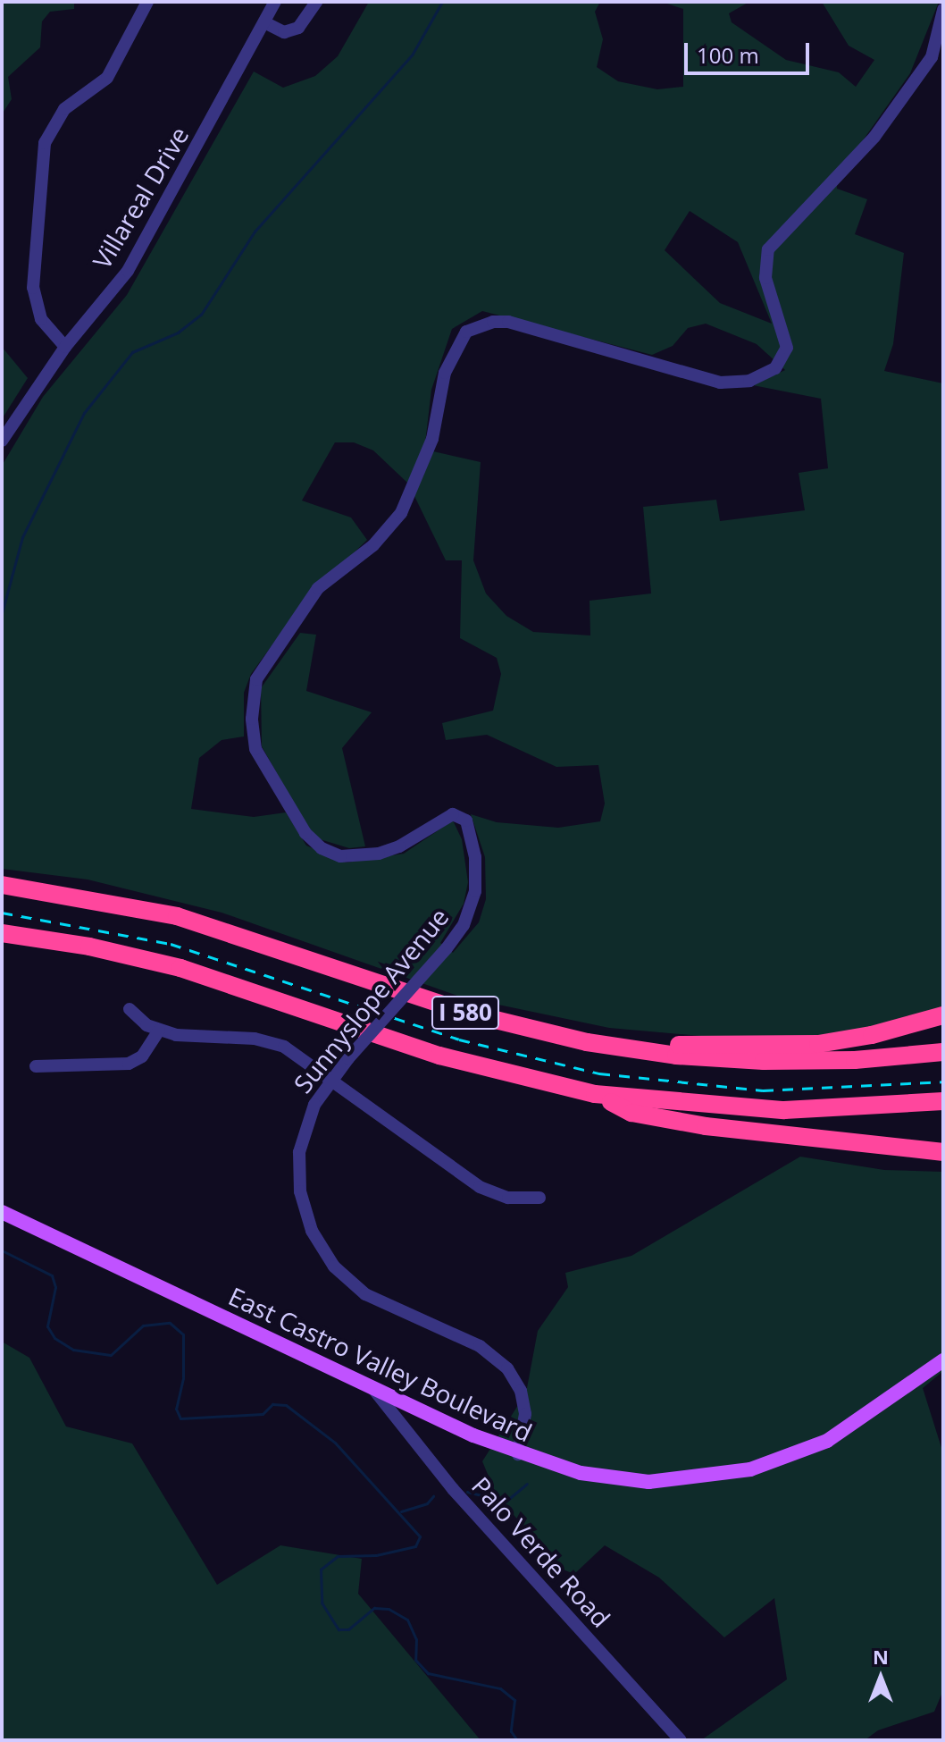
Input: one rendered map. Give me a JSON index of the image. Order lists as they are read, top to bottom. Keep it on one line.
{"streets":{"highway":["I 580"],"main road":["East Castro Valley Boulevard"],"street":["Villareal Drive","Sunnyslope Avenue","Palo Verde Road"]},"crossings":[["Sunnyslope Avenue","East Castro Valley Boulevard"],["East Castro Valley Boulevard","Palo Verde Road"]],"scale_bar":"100 m","north":"top"}
